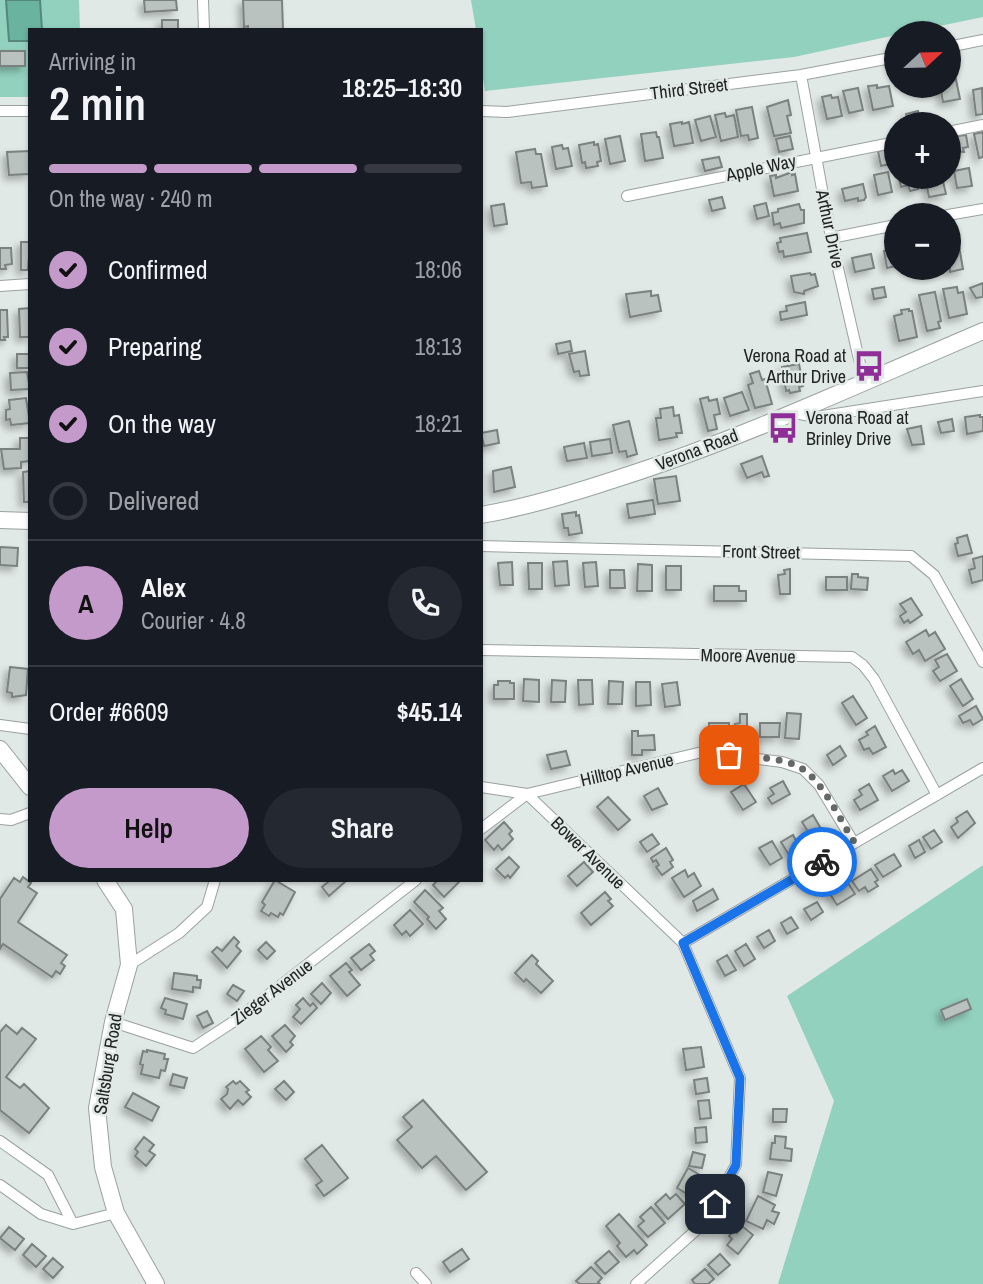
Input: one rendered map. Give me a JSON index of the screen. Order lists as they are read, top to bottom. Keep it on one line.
{"streets":{"street":["Third Street","Apple Way","Arthur Drive","Verona Road","Front Street","Moore Avenue","Hilltop Avenue","Bower Avenue","Zieger Avenue","Saltsburg Road"]},"crossings":[["Third Street","Arthur Drive"],["Apple Way","Arthur Drive"],["Arthur Drive","Verona Road"],["Hilltop Avenue","Bower Avenue"],["Zieger Avenue","Saltsburg Road"]],"places":{"bus stop":["Verona Road at Arthur Drive","Verona Road at Brinley Drive"]},"north":"right","page":{"map_buttons":["+","−"],"heading":["2 min","Arriving in","18:25–18:30"],"panel":["Alex","Courier · 4.8","Order #6609","$45.14"],"bar":"On the way · 240 m","list":[["Confirmed","18:06"],["Preparing","18:13"],["On the way","18:21"],"Delivered"],"round":"A","buttons":["Help","Share"]}}
